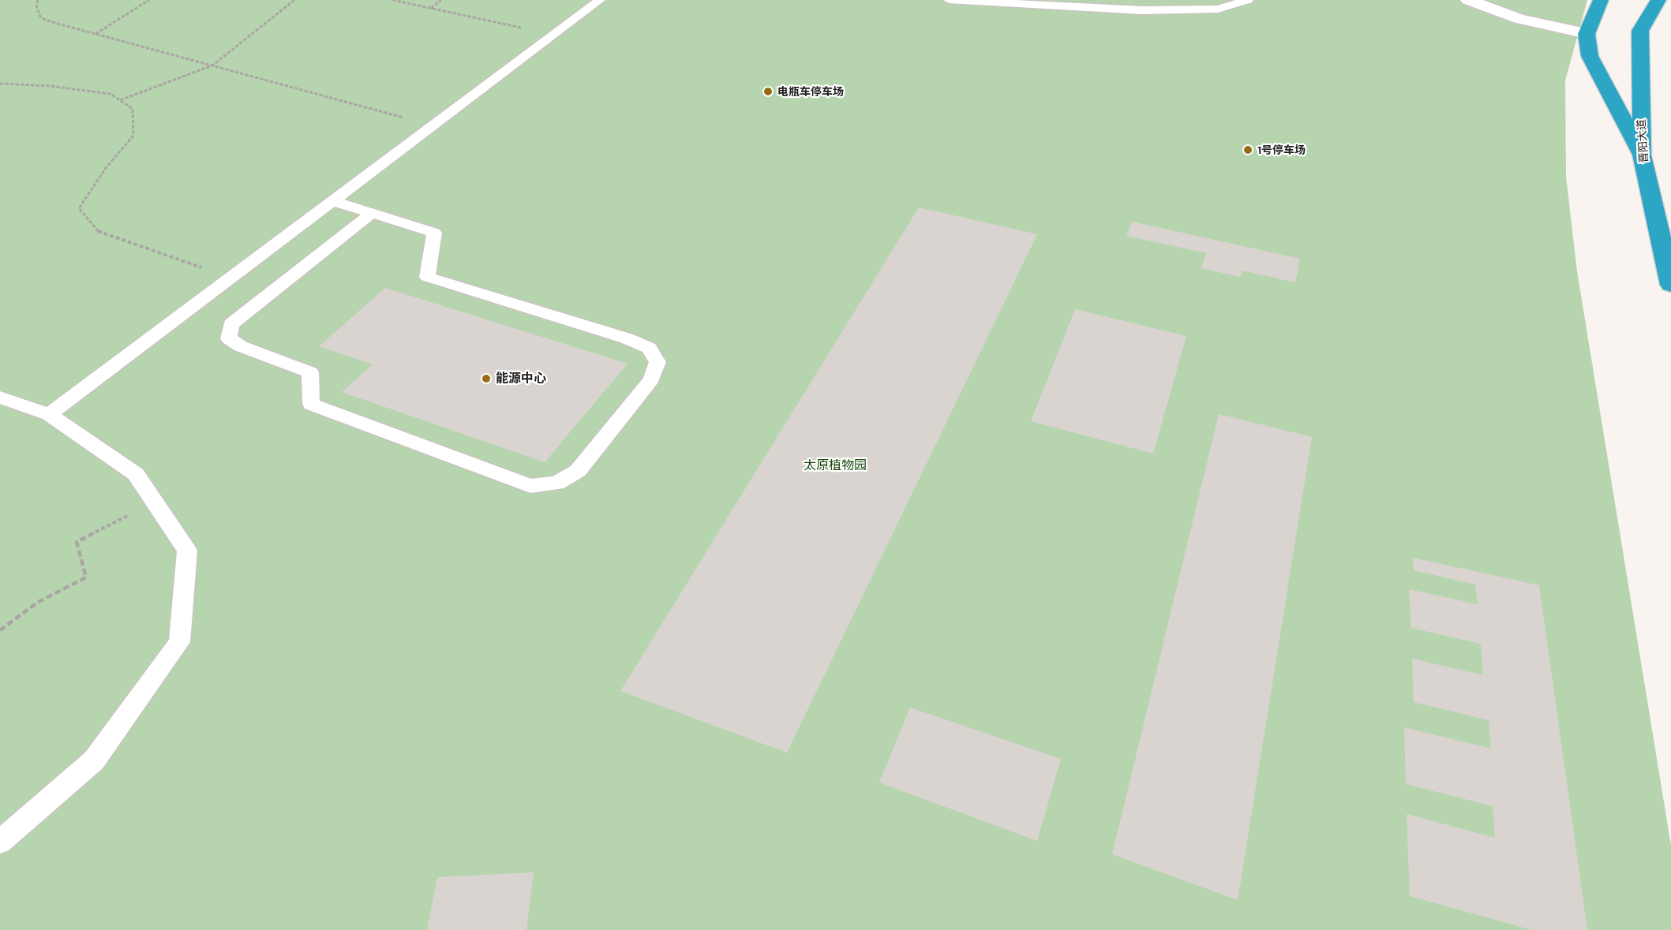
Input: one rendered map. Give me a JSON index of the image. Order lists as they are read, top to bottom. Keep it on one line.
{"streets":{"highway":["晋阳大道"]},"parks":["太原植物园"],"places":["电瓶车停车场","1号停车场","能源中心"]}
